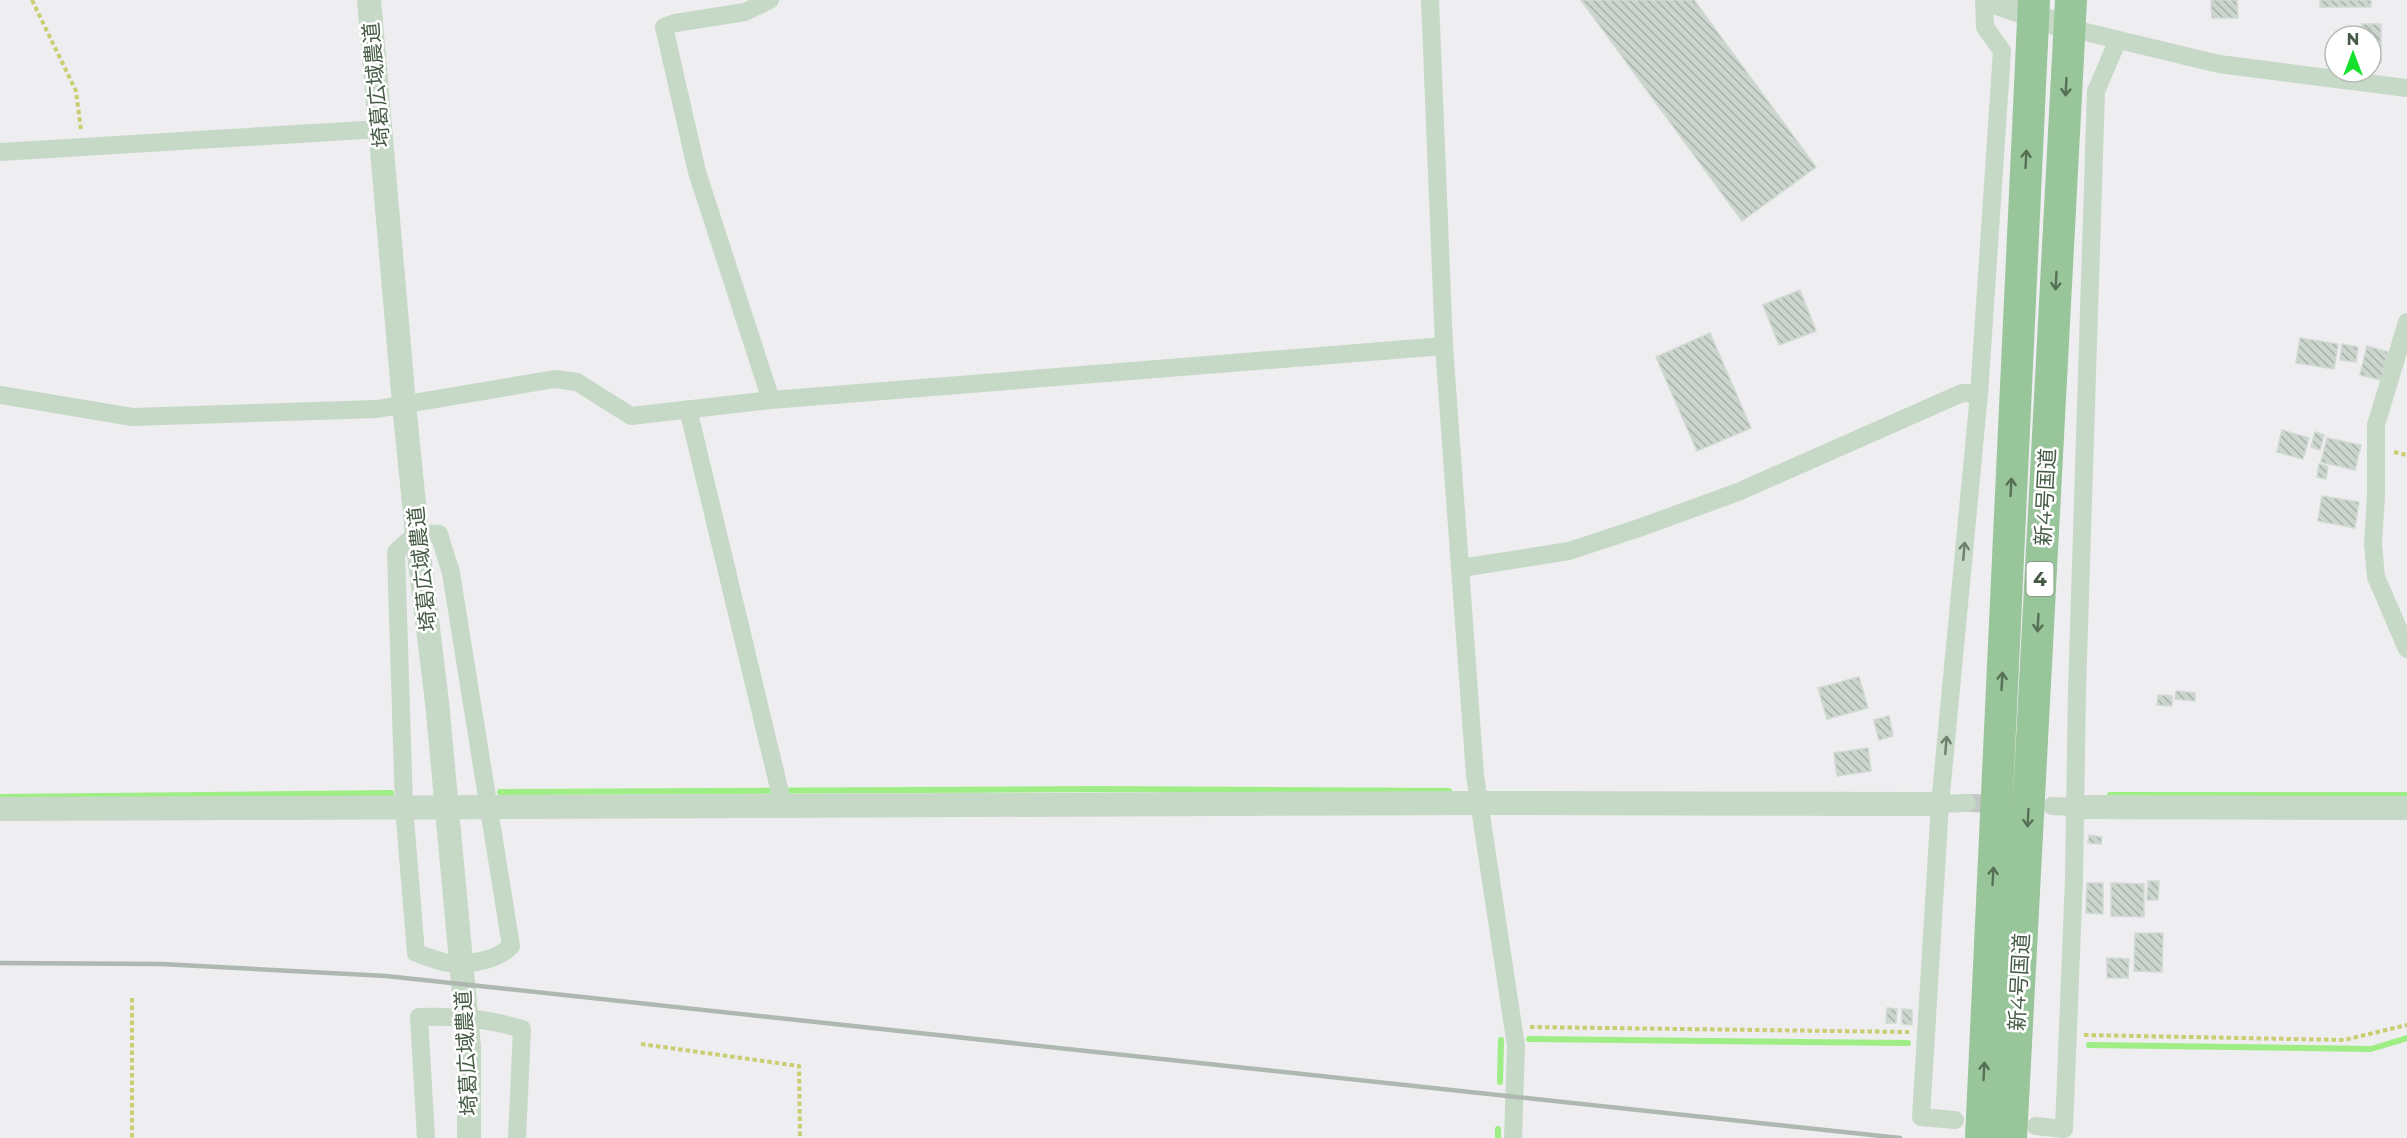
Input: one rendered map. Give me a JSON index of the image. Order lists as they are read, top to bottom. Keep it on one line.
{"streets":{"highway":["新4号国道","4"],"street":["埼葛広域農道"]},"north":"top"}
